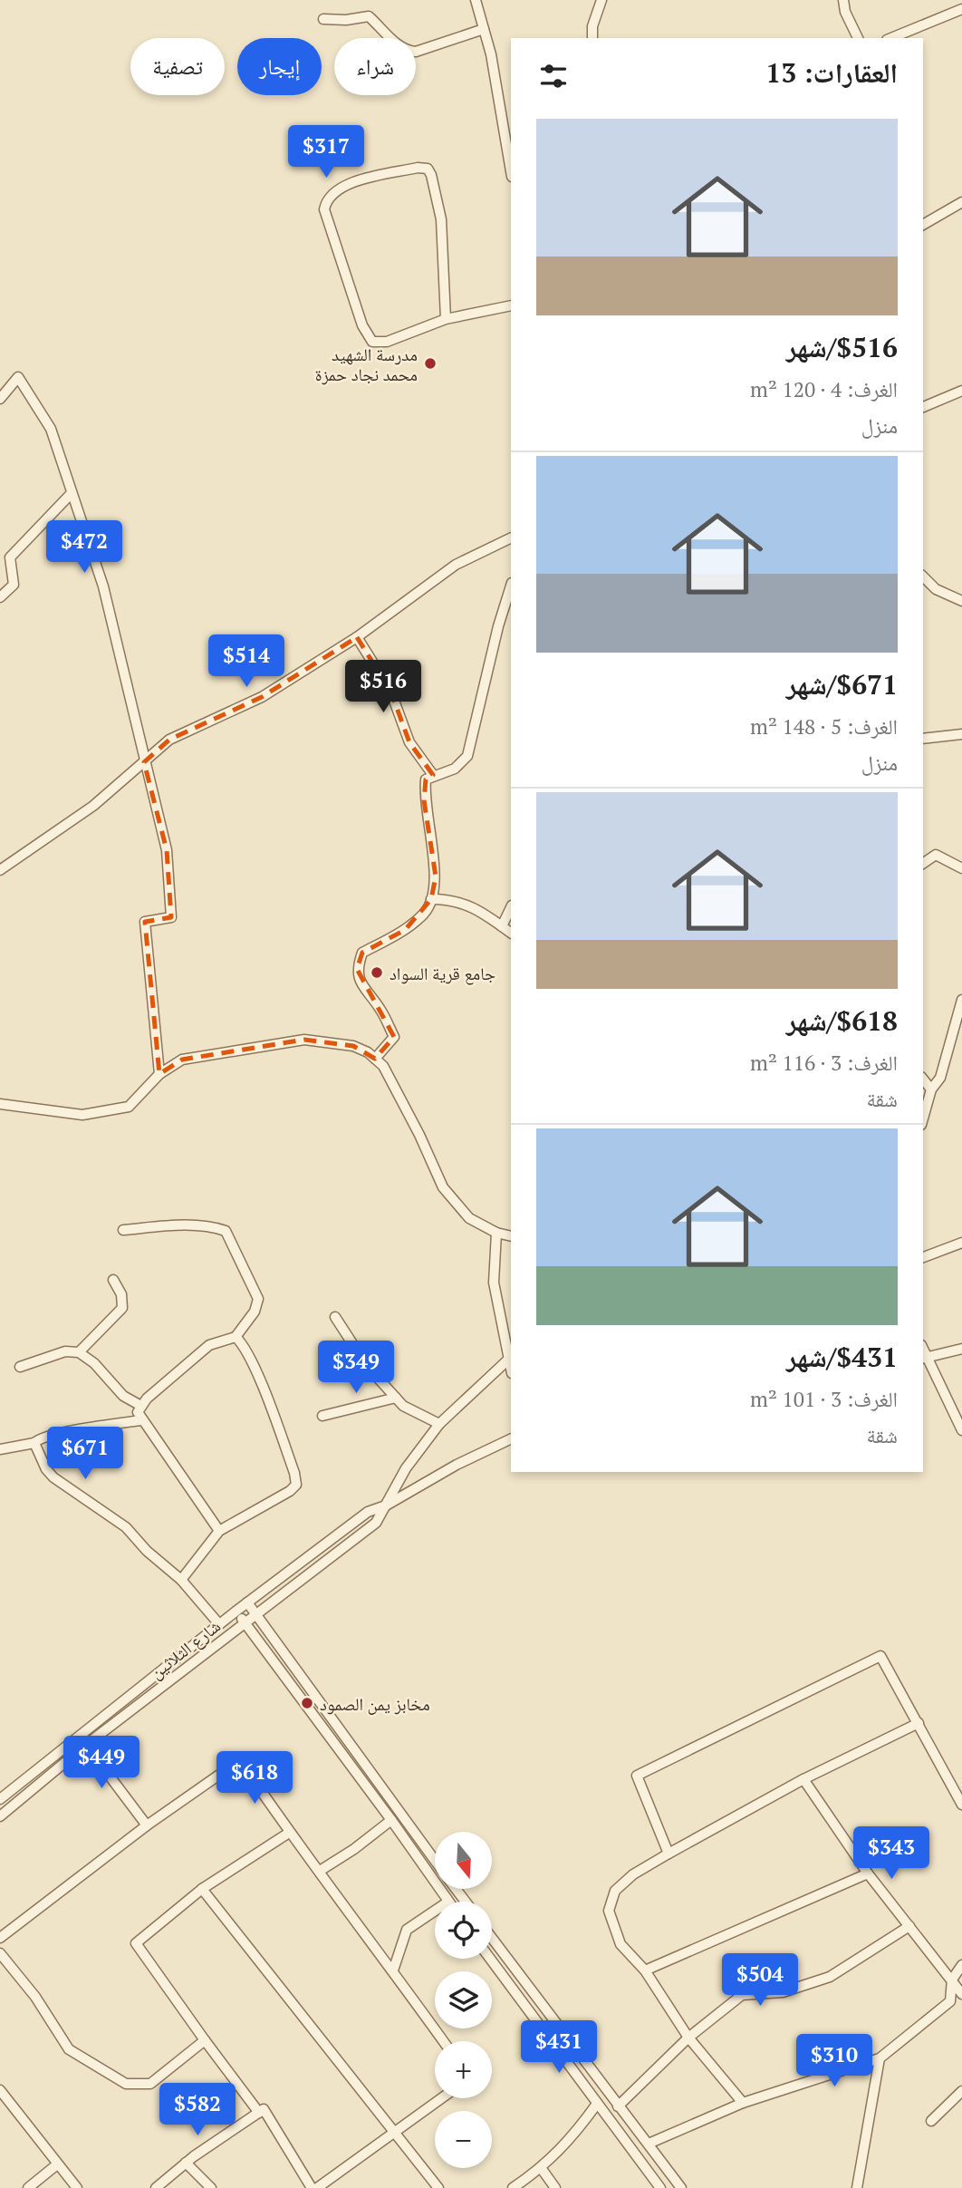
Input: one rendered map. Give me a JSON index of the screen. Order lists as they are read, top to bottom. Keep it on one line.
{"streets":{"street":["شارع الثلاثين"]},"places":["مدرسة الشهيد محمد نجاد حمزة","جامع قرية السواد","مخابز يمن الصمود"],"north":"bottom","page":{"chip":["شراء","إيجار","تصفية"],"heading":"العقارات: 13","list":[{"name":"$516/شهر","note":"الغرف: 4 · 120 m² · منزل"},{"name":"$671/شهر","note":"الغرف: 5 · 148 m² · منزل"},{"name":"$618/شهر","note":"الغرف: 3 · 116 m² · شقة"},{"name":"$431/شهر","note":"الغرف: 3 · 101 m² · شقة"}],"price":["$317","$472","$514","$516","$349","$671","$449","$618","$343","$504","$431","$310","$582"],"map_buttons":["+","−"]}}
